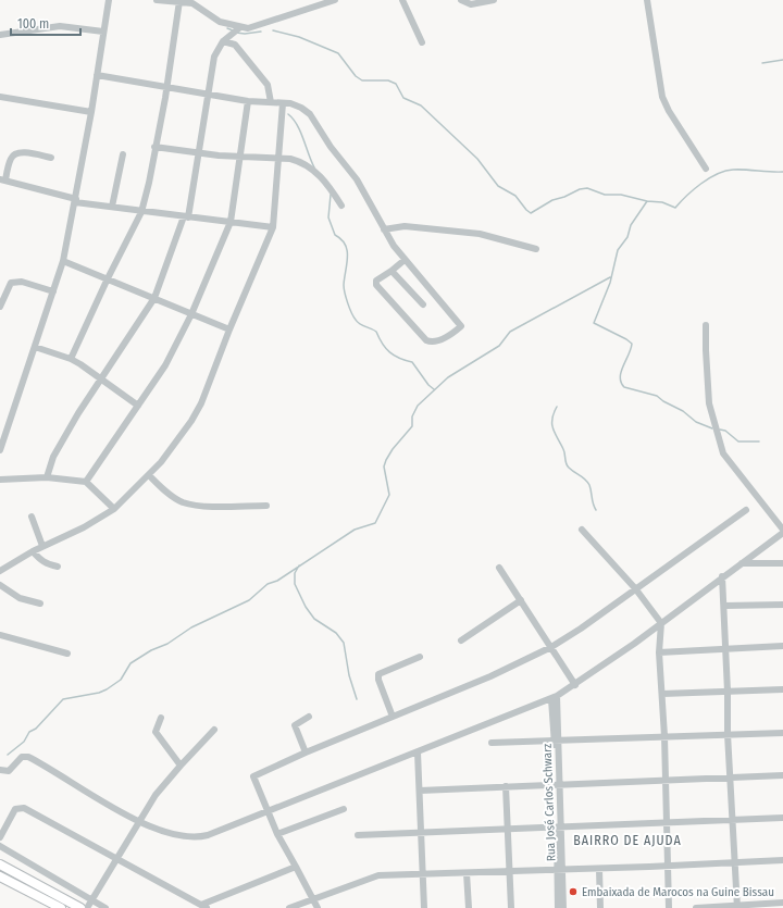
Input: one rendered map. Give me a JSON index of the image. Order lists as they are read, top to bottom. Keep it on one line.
{"streets":{"street":["Rua José Carlos Schwarz"]},"districts":["BAIRRO DE AJUDA"],"places":["Embaixada de Marocos na Guine Bissau"],"scale_bar":"100 m"}
